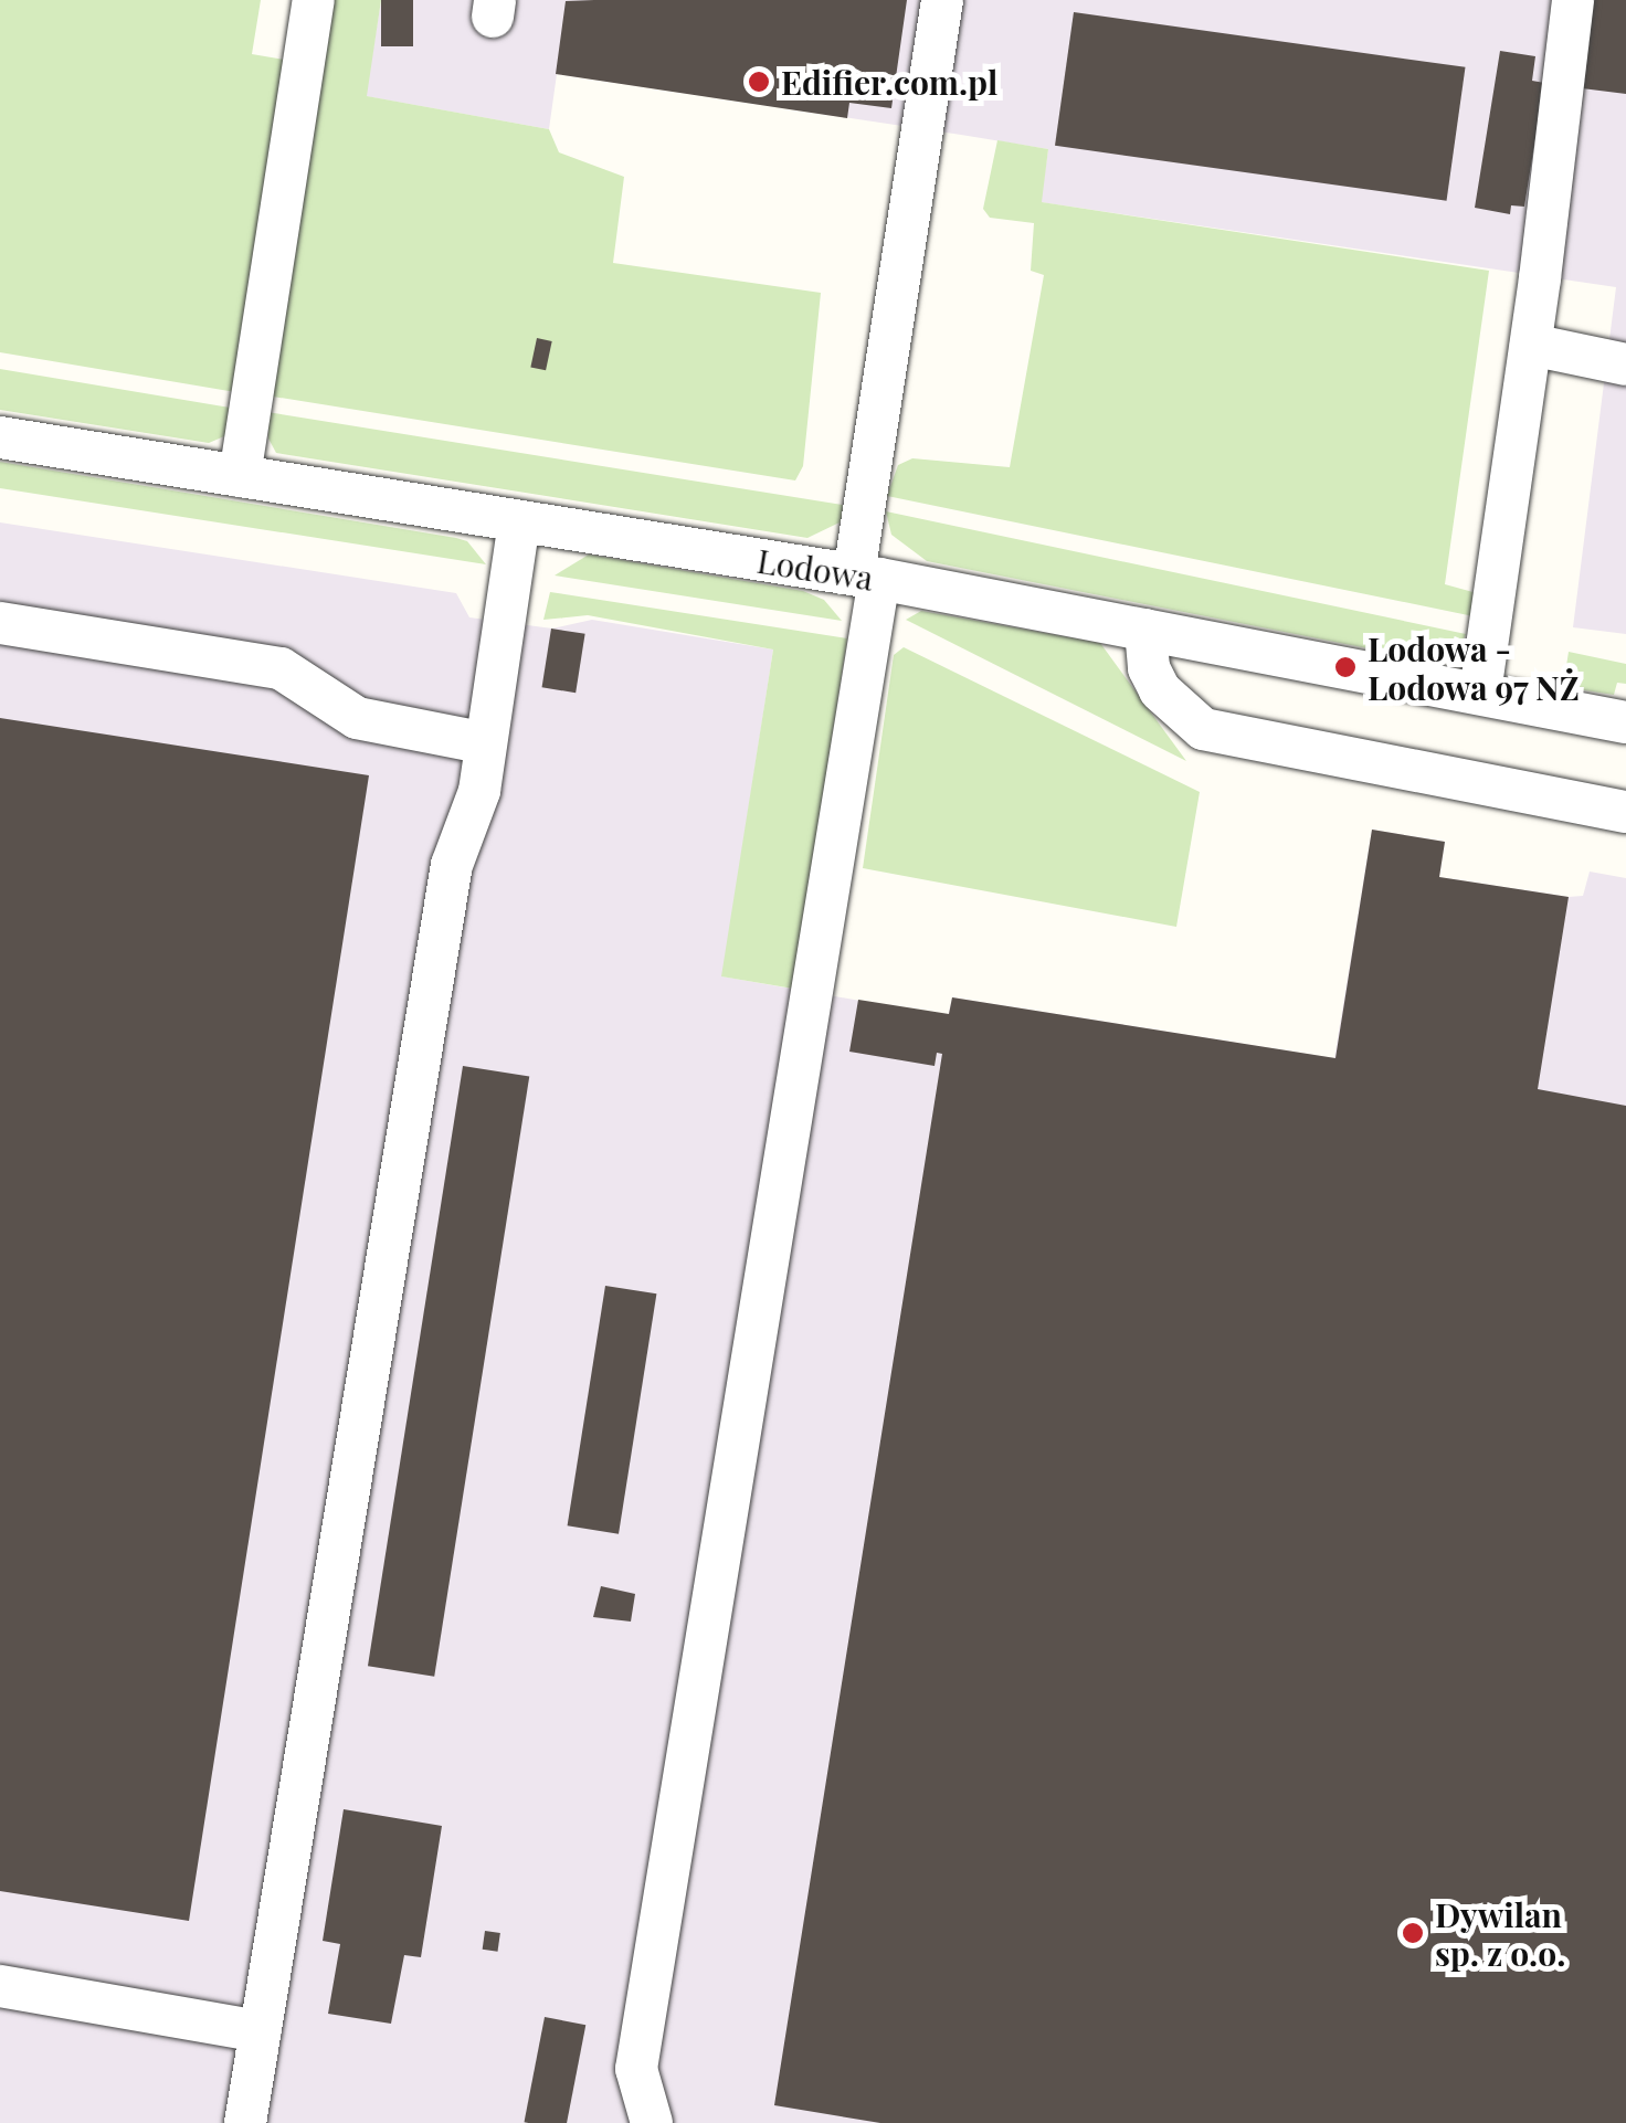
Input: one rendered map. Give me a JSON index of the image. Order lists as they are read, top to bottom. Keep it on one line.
{"streets":{"street":["Lodowa"]},"places":["Edifier.com.pl","Lodowa - Lodowa 97 NŻ","Dywilan sp. z o.o."]}
